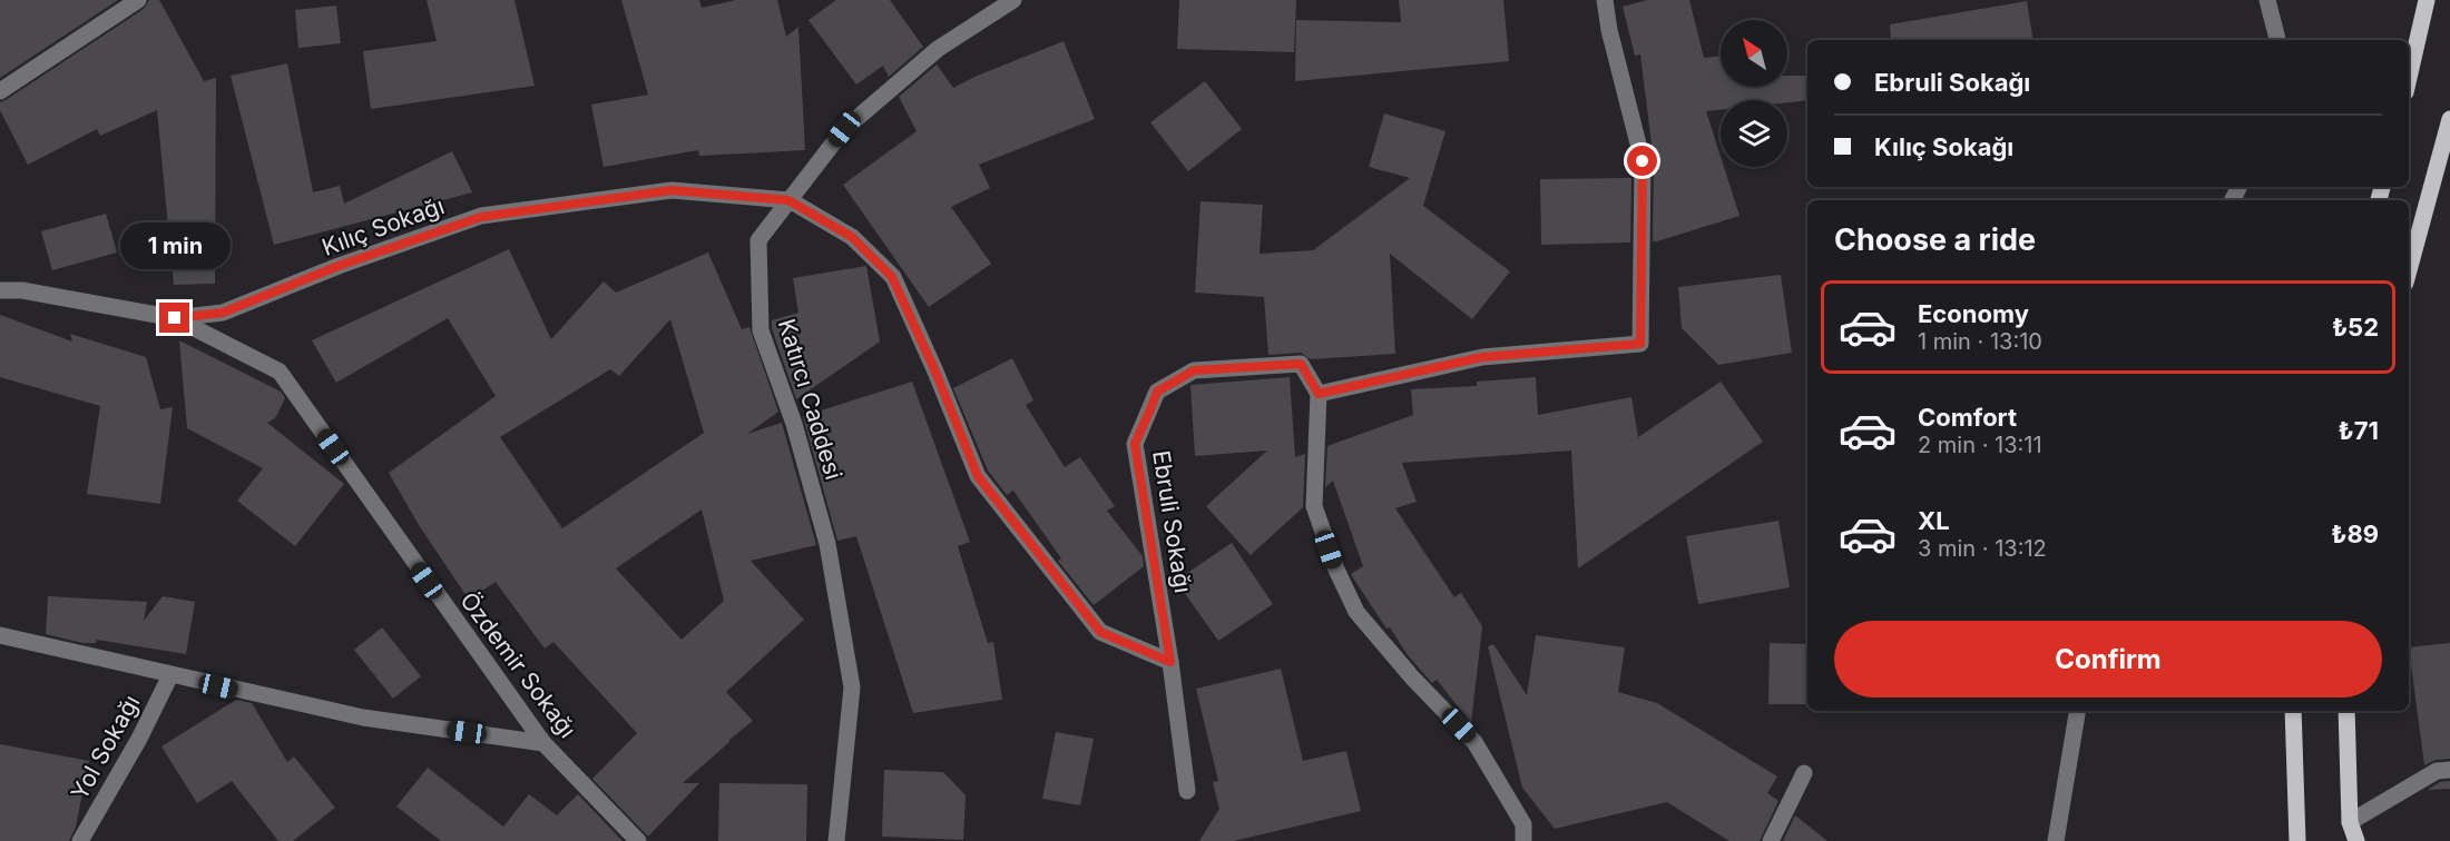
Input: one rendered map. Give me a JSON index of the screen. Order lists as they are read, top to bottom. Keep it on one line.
{"streets":{"street":["Kılıç Sokağı","Katırcı Caddesi","Ebruli Sokağı","Özdemir Sokağı","Yol Sokağı"]},"crossings":[["Kılıç Sokağı","Katırcı Caddesi"],["Kılıç Sokağı","Özdemir Sokağı"]],"north":"top left","page":{"banner":["Ebruli Sokağı","Kılıç Sokağı"],"heading":"Choose a ride","bubble":"1 min","list":[{"name":"Economy","note":"1 min · 13:10","value":"₺52"},{"name":"Comfort","note":"2 min · 13:11","value":"₺71"},{"name":"XL","note":"3 min · 13:12","value":"₺89"}],"buttons":"Confirm"}}
